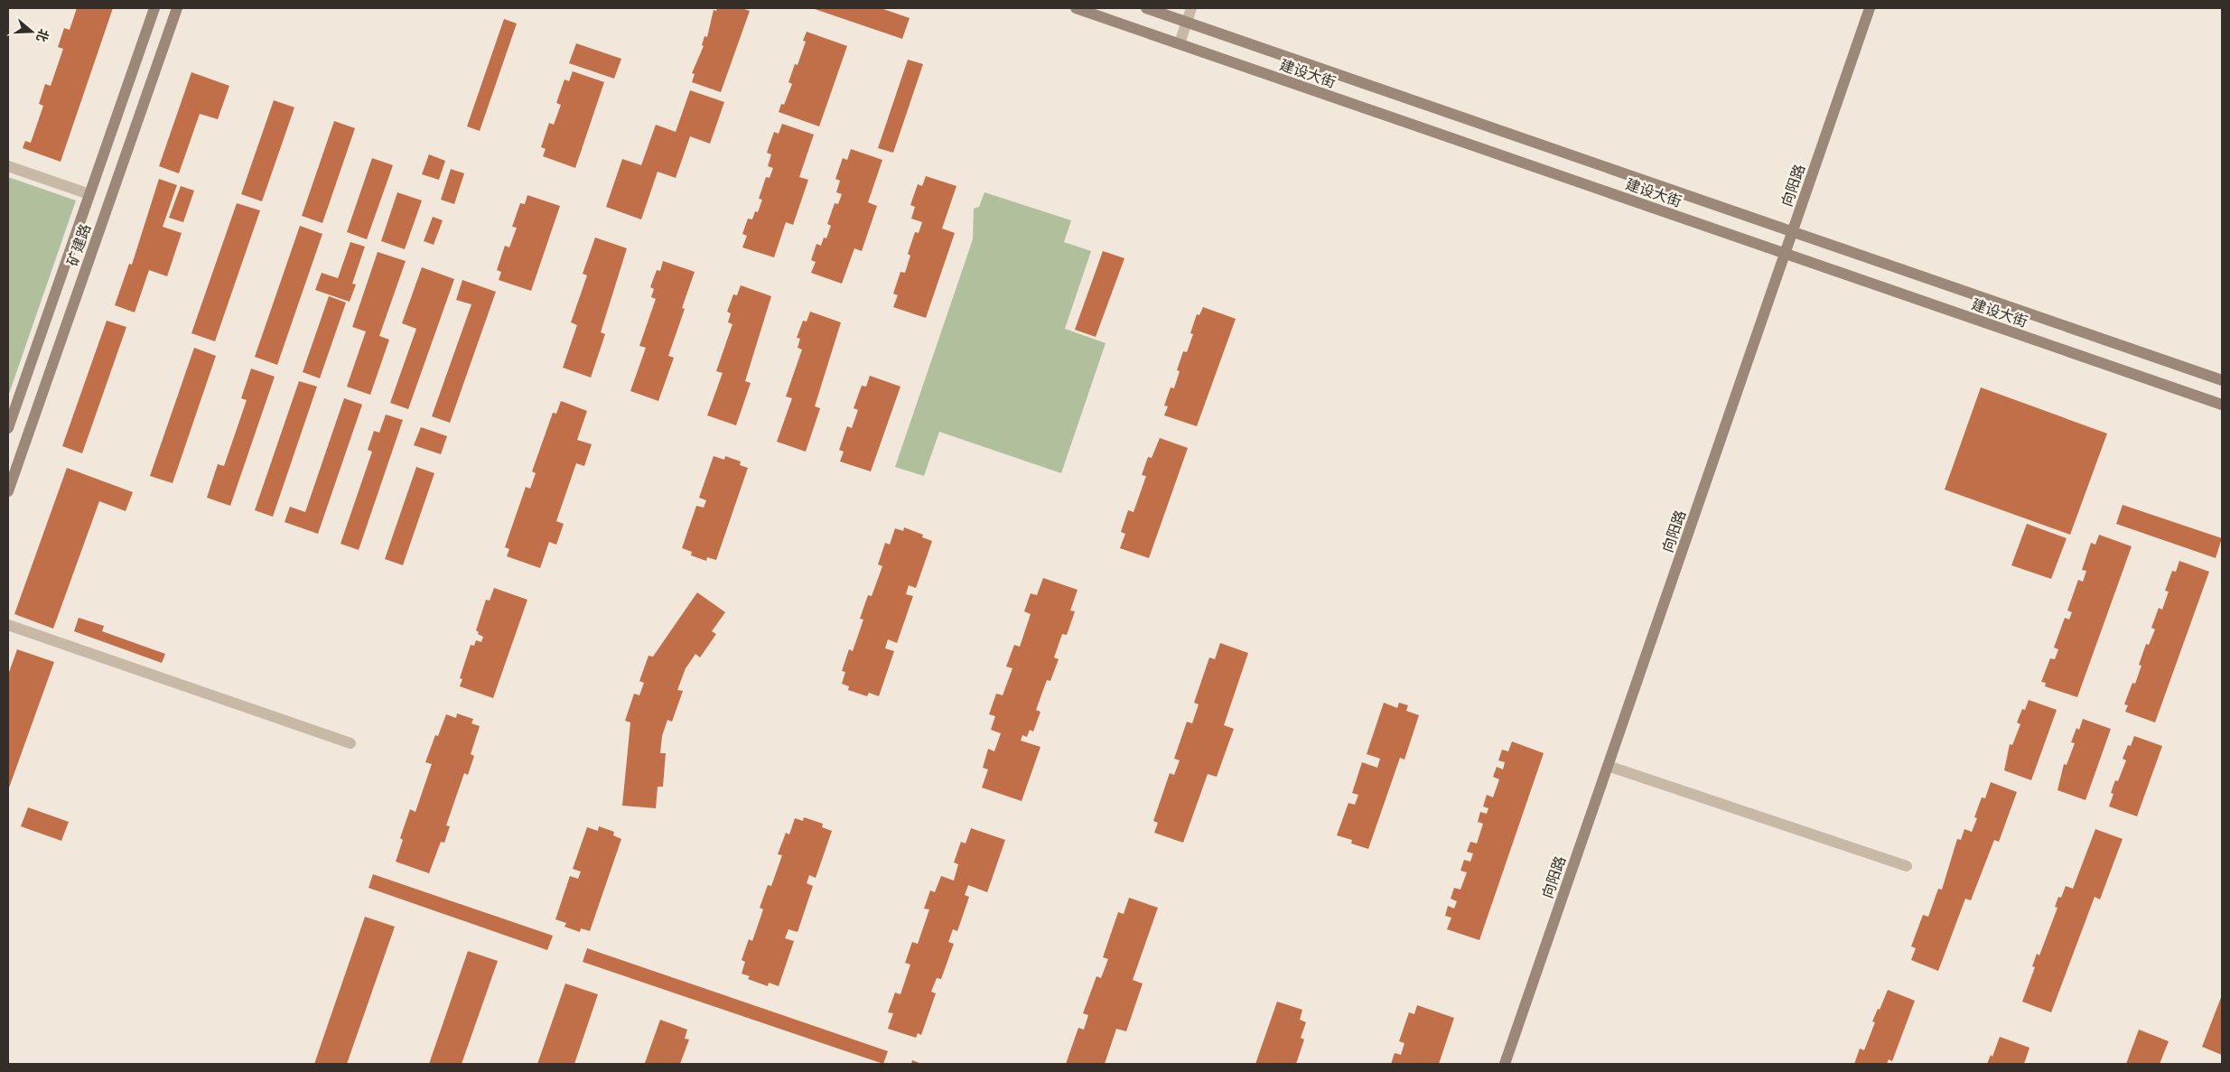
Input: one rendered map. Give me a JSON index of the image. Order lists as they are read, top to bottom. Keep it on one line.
{"streets":{"main road":["建设大街","向阳路","矿建路"]},"crossings":[["建设大街","向阳路"]],"north":"right"}
